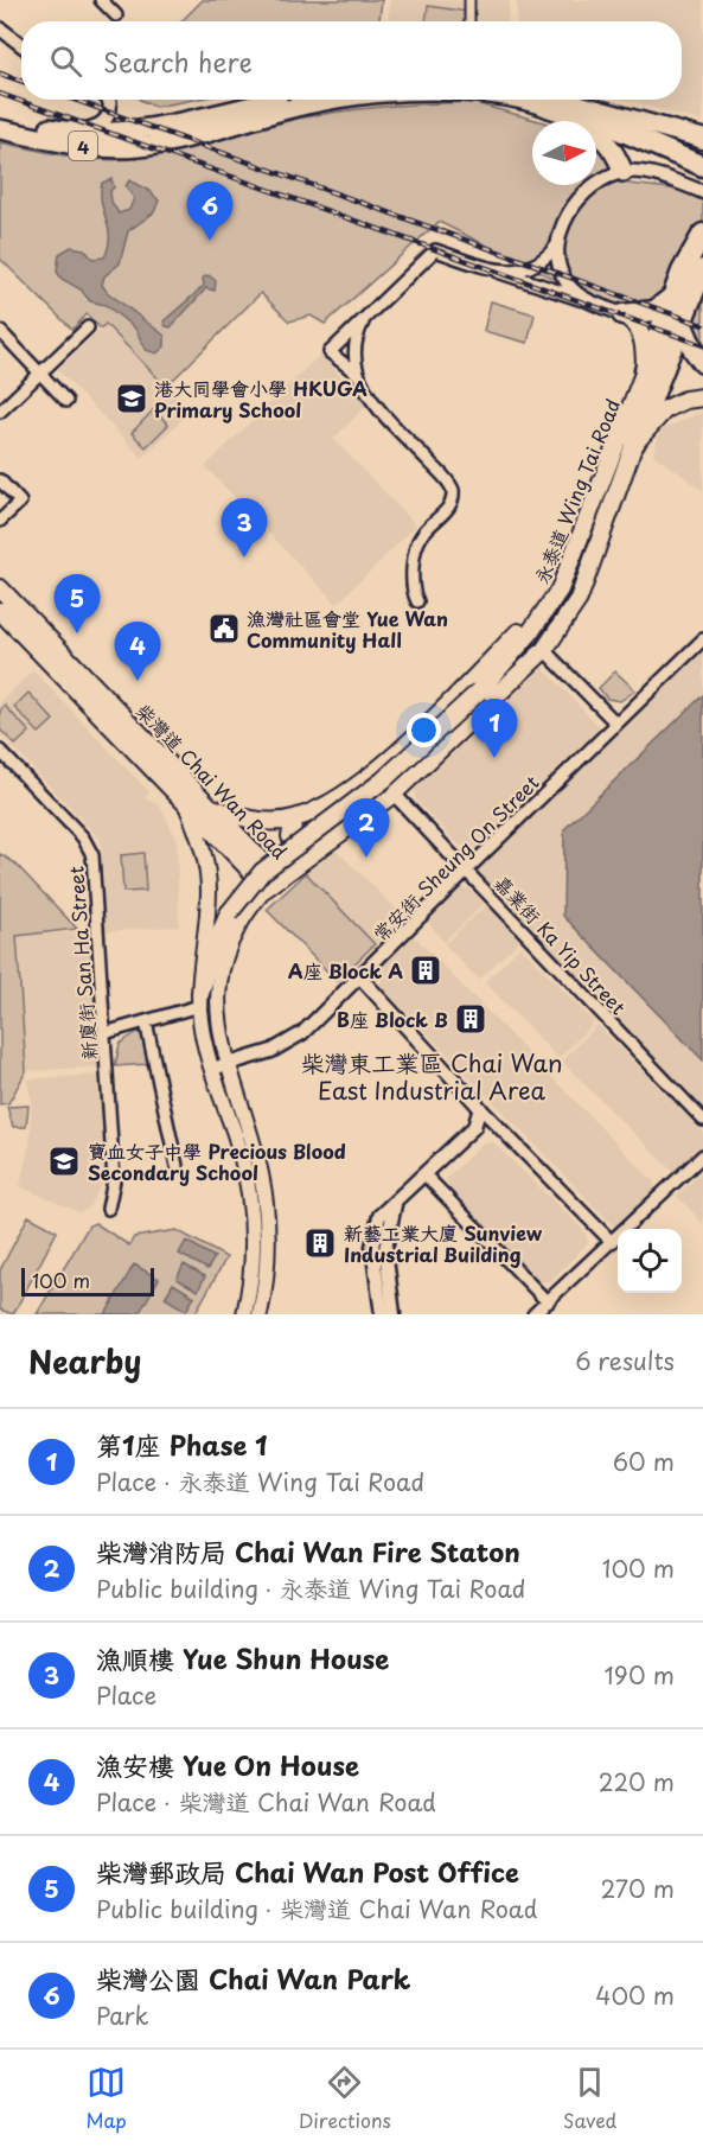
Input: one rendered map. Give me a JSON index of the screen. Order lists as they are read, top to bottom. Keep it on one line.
{"streets":{"highway":["4"],"main road":["永泰道 Wing Tai Road","柴灣道 Chai Wan Road"],"street":["常安街 Sheung On Street","嘉業街 Ka Yip Street","新廈街 San Ha Street"]},"crossings":[["永泰道 Wing Tai Road","柴灣道 Chai Wan Road"],["永泰道 Wing Tai Road","嘉業街 Ka Yip Street"],["柴灣道 Chai Wan Road","常安街 Sheung On Street"],["常安街 Sheung On Street","嘉業街 Ka Yip Street"]],"districts":["柴灣東工業區 Chai Wan East Industrial Area"],"places":{"school or university":["港大同學會小學 HKUGA Primary School","寶血女子中學 Precious Blood Secondary School"],"public building":["漁灣社區會堂 Yue Wan Community Hall"],"building":["A座 Block A","B座 Block B","新藝工業大廈 Sunview Industrial Building"]},"scale_bar":"100 m","north":"right","page":{"search":"Search here","pins":["6","3","5","4","1","2"],"scale":"100 m","heading":["Nearby","6 results"],"list":[{"mark":"1","name":"第1座 Phase 1","note":"Place · 永泰道 Wing Tai Road","value":"60 m"},{"mark":"2","name":"柴灣消防局 Chai Wan Fire Staton","note":"Public building · 永泰道 Wing Tai Road","value":"100 m"},{"mark":"3","name":"漁順樓 Yue Shun House","note":"Place","value":"190 m"},{"mark":"4","name":"漁安樓 Yue On House","note":"Place · 柴灣道 Chai Wan Road","value":"220 m"},{"mark":"5","name":"柴灣郵政局 Chai Wan Post Office","note":"Public building · 柴灣道 Chai Wan Road","value":"270 m"},{"mark":"6","name":"柴灣公園 Chai Wan Park","note":"Park","value":"400 m"}],"nav":["Map","Directions","Saved"]}}
